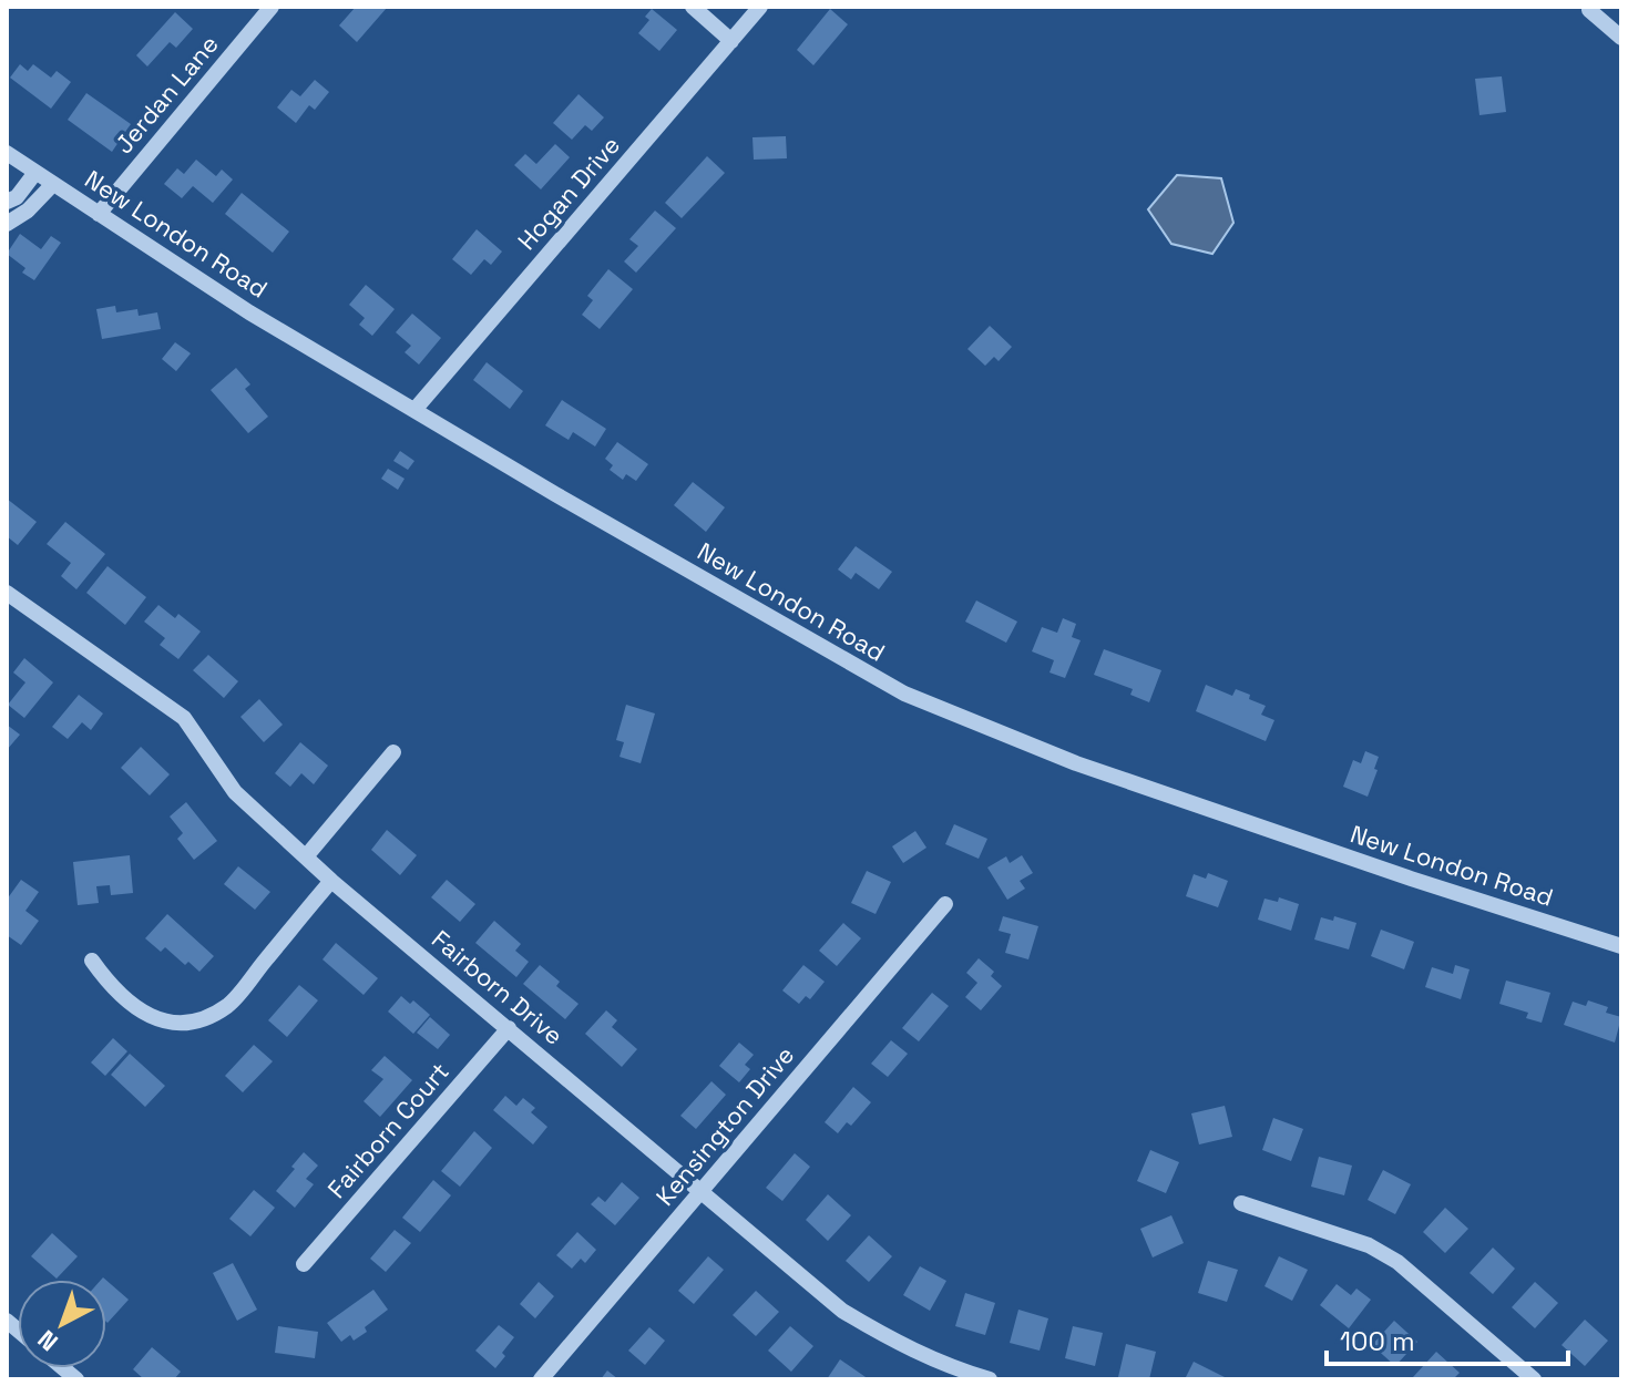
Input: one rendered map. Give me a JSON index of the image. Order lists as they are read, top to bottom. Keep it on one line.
{"streets":{"street":["Jerdan Lane","Hogan Drive","New London Road","Fairborn Drive","Kensington Drive","Fairborn Court"]},"crossings":[["Jerdan Lane","New London Road"],["Hogan Drive","New London Road"],["Fairborn Drive","Kensington Drive"],["Fairborn Drive","Fairborn Court"]],"scale_bar":"100 m","north":"bottom left"}
